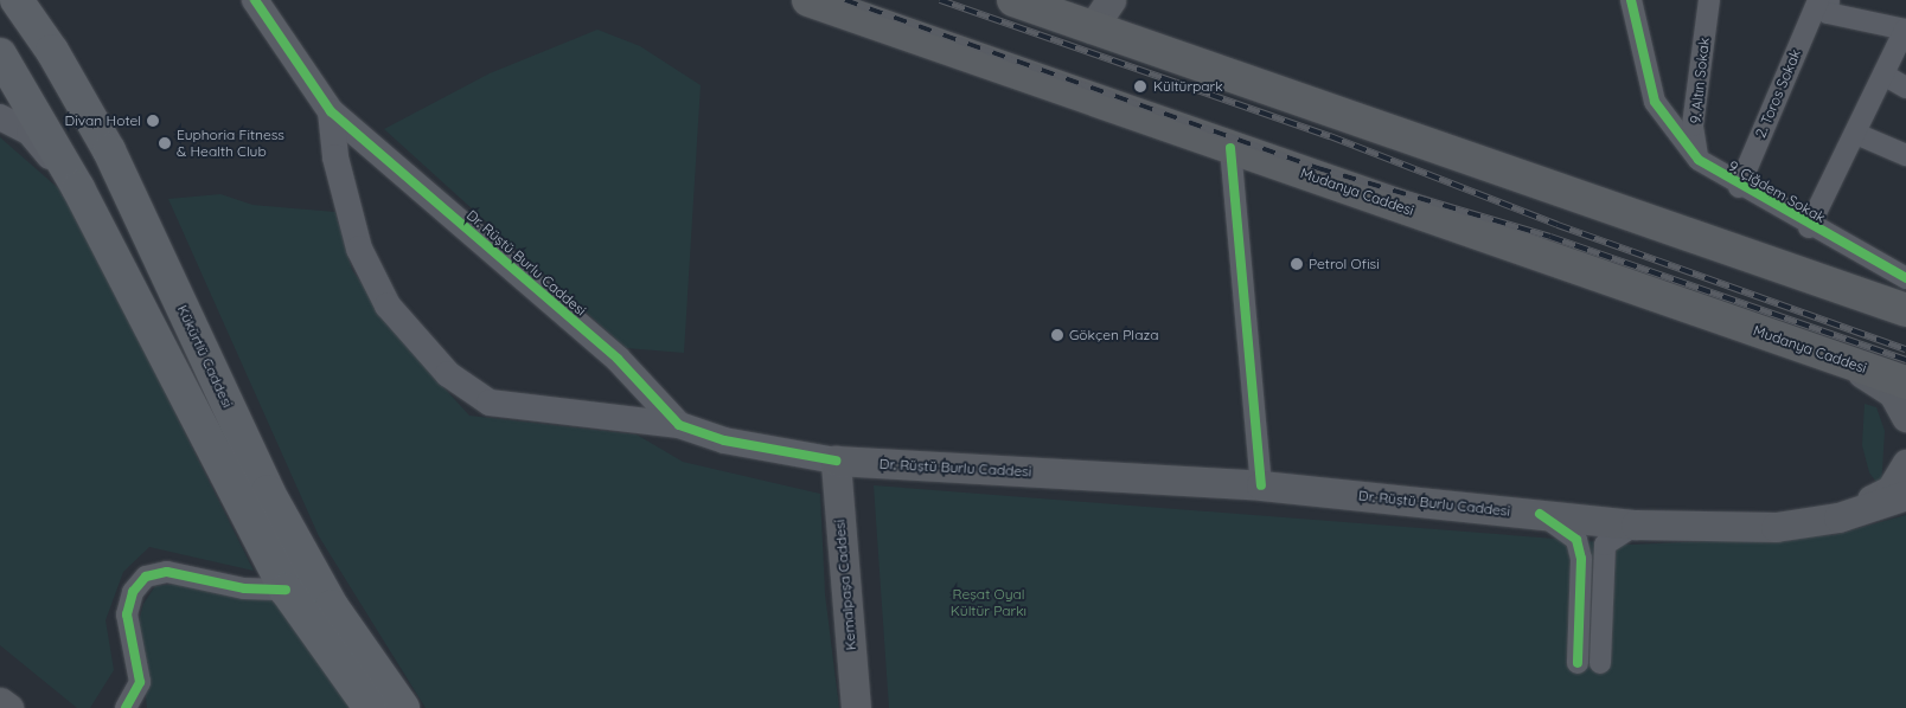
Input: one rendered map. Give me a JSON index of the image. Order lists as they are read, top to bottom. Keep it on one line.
{"streets":{"highway":["Mudanya Caddesi"],"main road":["Dr. Rüştü Burlu Caddesi","Kükürtlü Caddesi","Kemalpaşa Caddesi"],"street":["9. Altın Sokak","2. Toros Sokak","9. Çiğdem Sokak"]},"crossings":[["9. Altın Sokak","9. Çiğdem Sokak"],["2. Toros Sokak","9. Çiğdem Sokak"],["Dr. Rüştü Burlu Caddesi","Kemalpaşa Caddesi"]],"parks":["Reşat Oyal Kültür Parkı"],"places":["Kültürpark","Divan Hotel","Euphoria Fitness & Health Club","Petrol Ofisi","Gökçen Plaza"]}
